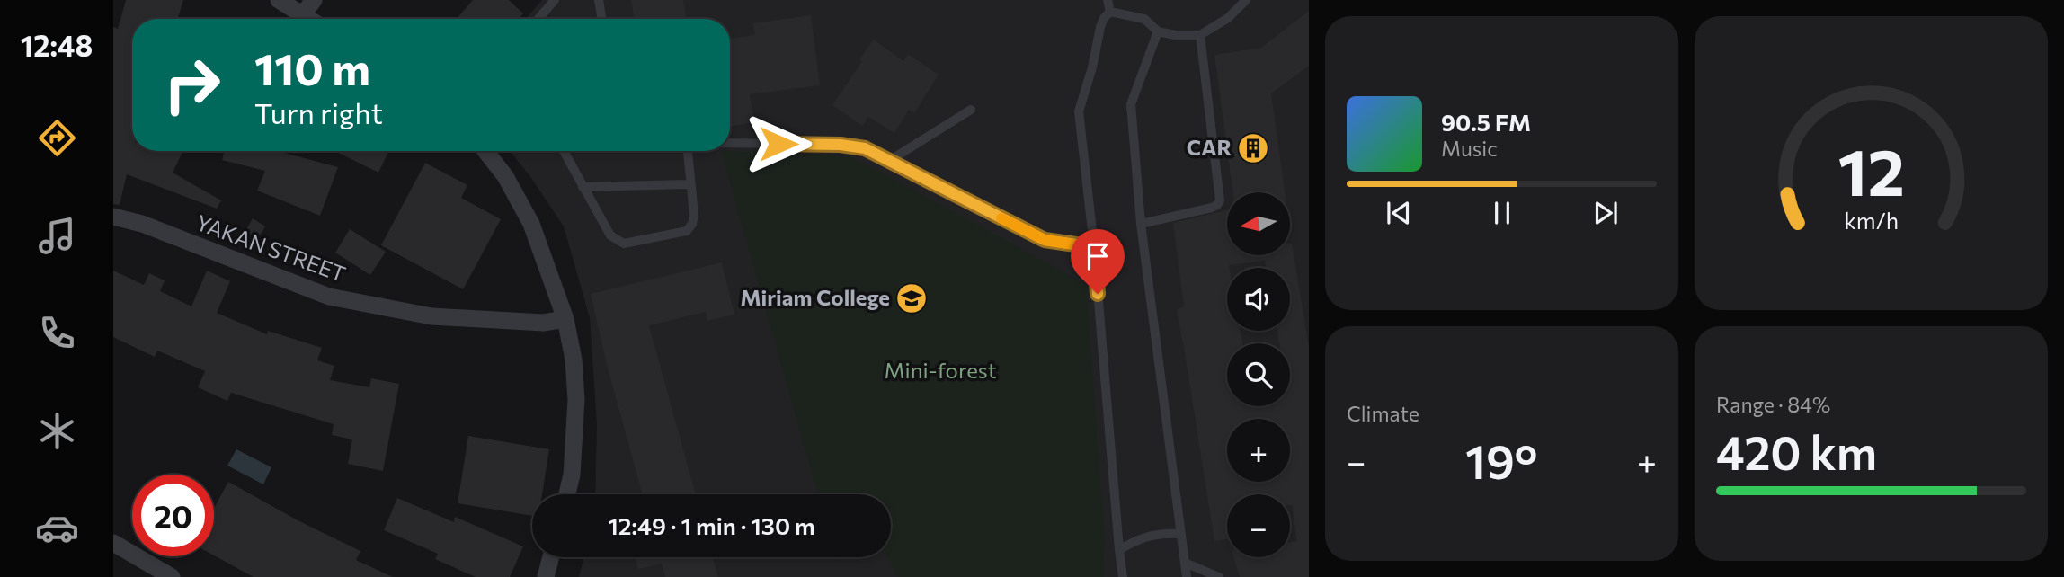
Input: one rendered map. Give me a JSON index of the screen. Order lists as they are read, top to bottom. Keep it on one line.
{"streets":{"street":["YAKAN STREET"]},"parks":["Mini-forest"],"places":{"building":["CAR"],"school or university":["Miriam College"]},"north":"left","page":{"tabs":"12:48","turn":["110 m","Turn right"],"song":["90.5 FM","Music"],"map_buttons":["+","−"],"tile":["Climate",["Range · 84%","420 km"]],"heat":["−","19°","+"],"limit":"20","trip":"12:49 · 1 min · 130 m","gauge":["12","km/h"]}}
